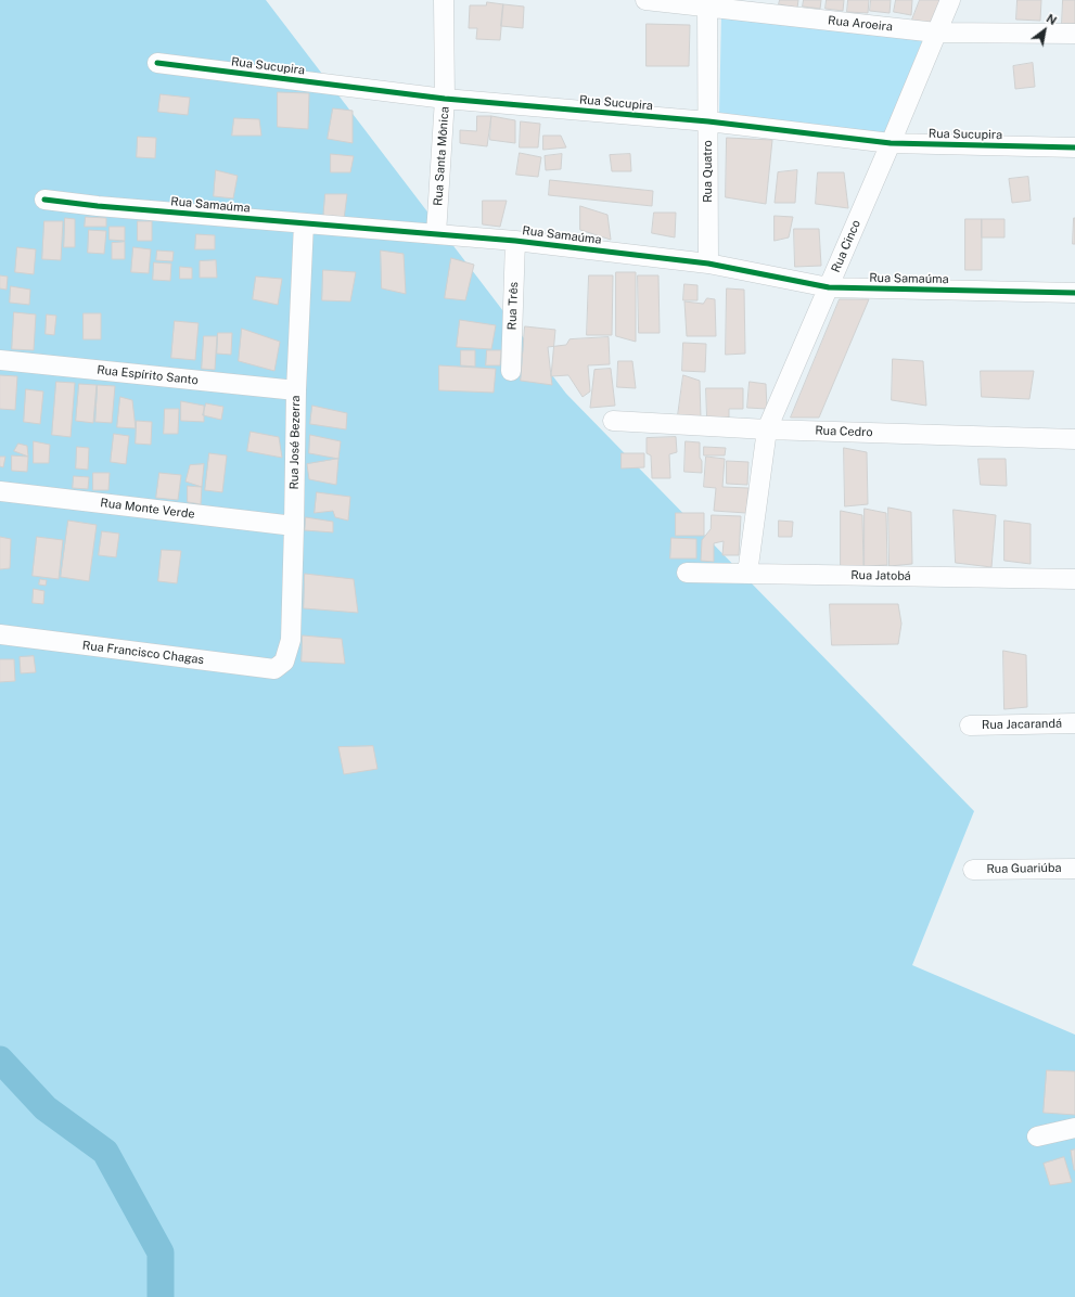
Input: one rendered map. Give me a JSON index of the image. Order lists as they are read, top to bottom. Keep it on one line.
{"streets":{"street":["Rua Aroeira","Rua Sucupira","Rua Santa Mônica","Rua Quatro","Rua Samaúma","Rua Cinco","Rua Três","Rua Espírito Santo","Rua Cedro","Rua José Bezerra","Rua Monte Verde","Rua Jatobá","Rua Francisco Chagas","Rua Jacarandá","Rua Guariúba"]},"crossings":[["Rua Aroeira","Rua Quatro"],["Rua Aroeira","Rua Cinco"],["Rua Sucupira","Rua Santa Mônica"],["Rua Sucupira","Rua Quatro"],["Rua Sucupira","Rua Cinco"],["Rua Santa Mônica","Rua Samaúma"],["Rua Quatro","Rua Samaúma"],["Rua Samaúma","Rua Cinco"],["Rua Samaúma","Rua Três"],["Rua Samaúma","Rua José Bezerra"],["Rua Cinco","Rua Cedro"],["Rua Cinco","Rua Jatobá"],["Rua Espírito Santo","Rua José Bezerra"],["Rua José Bezerra","Rua Monte Verde"],["Rua José Bezerra","Rua Francisco Chagas"]],"north":"top right"}
